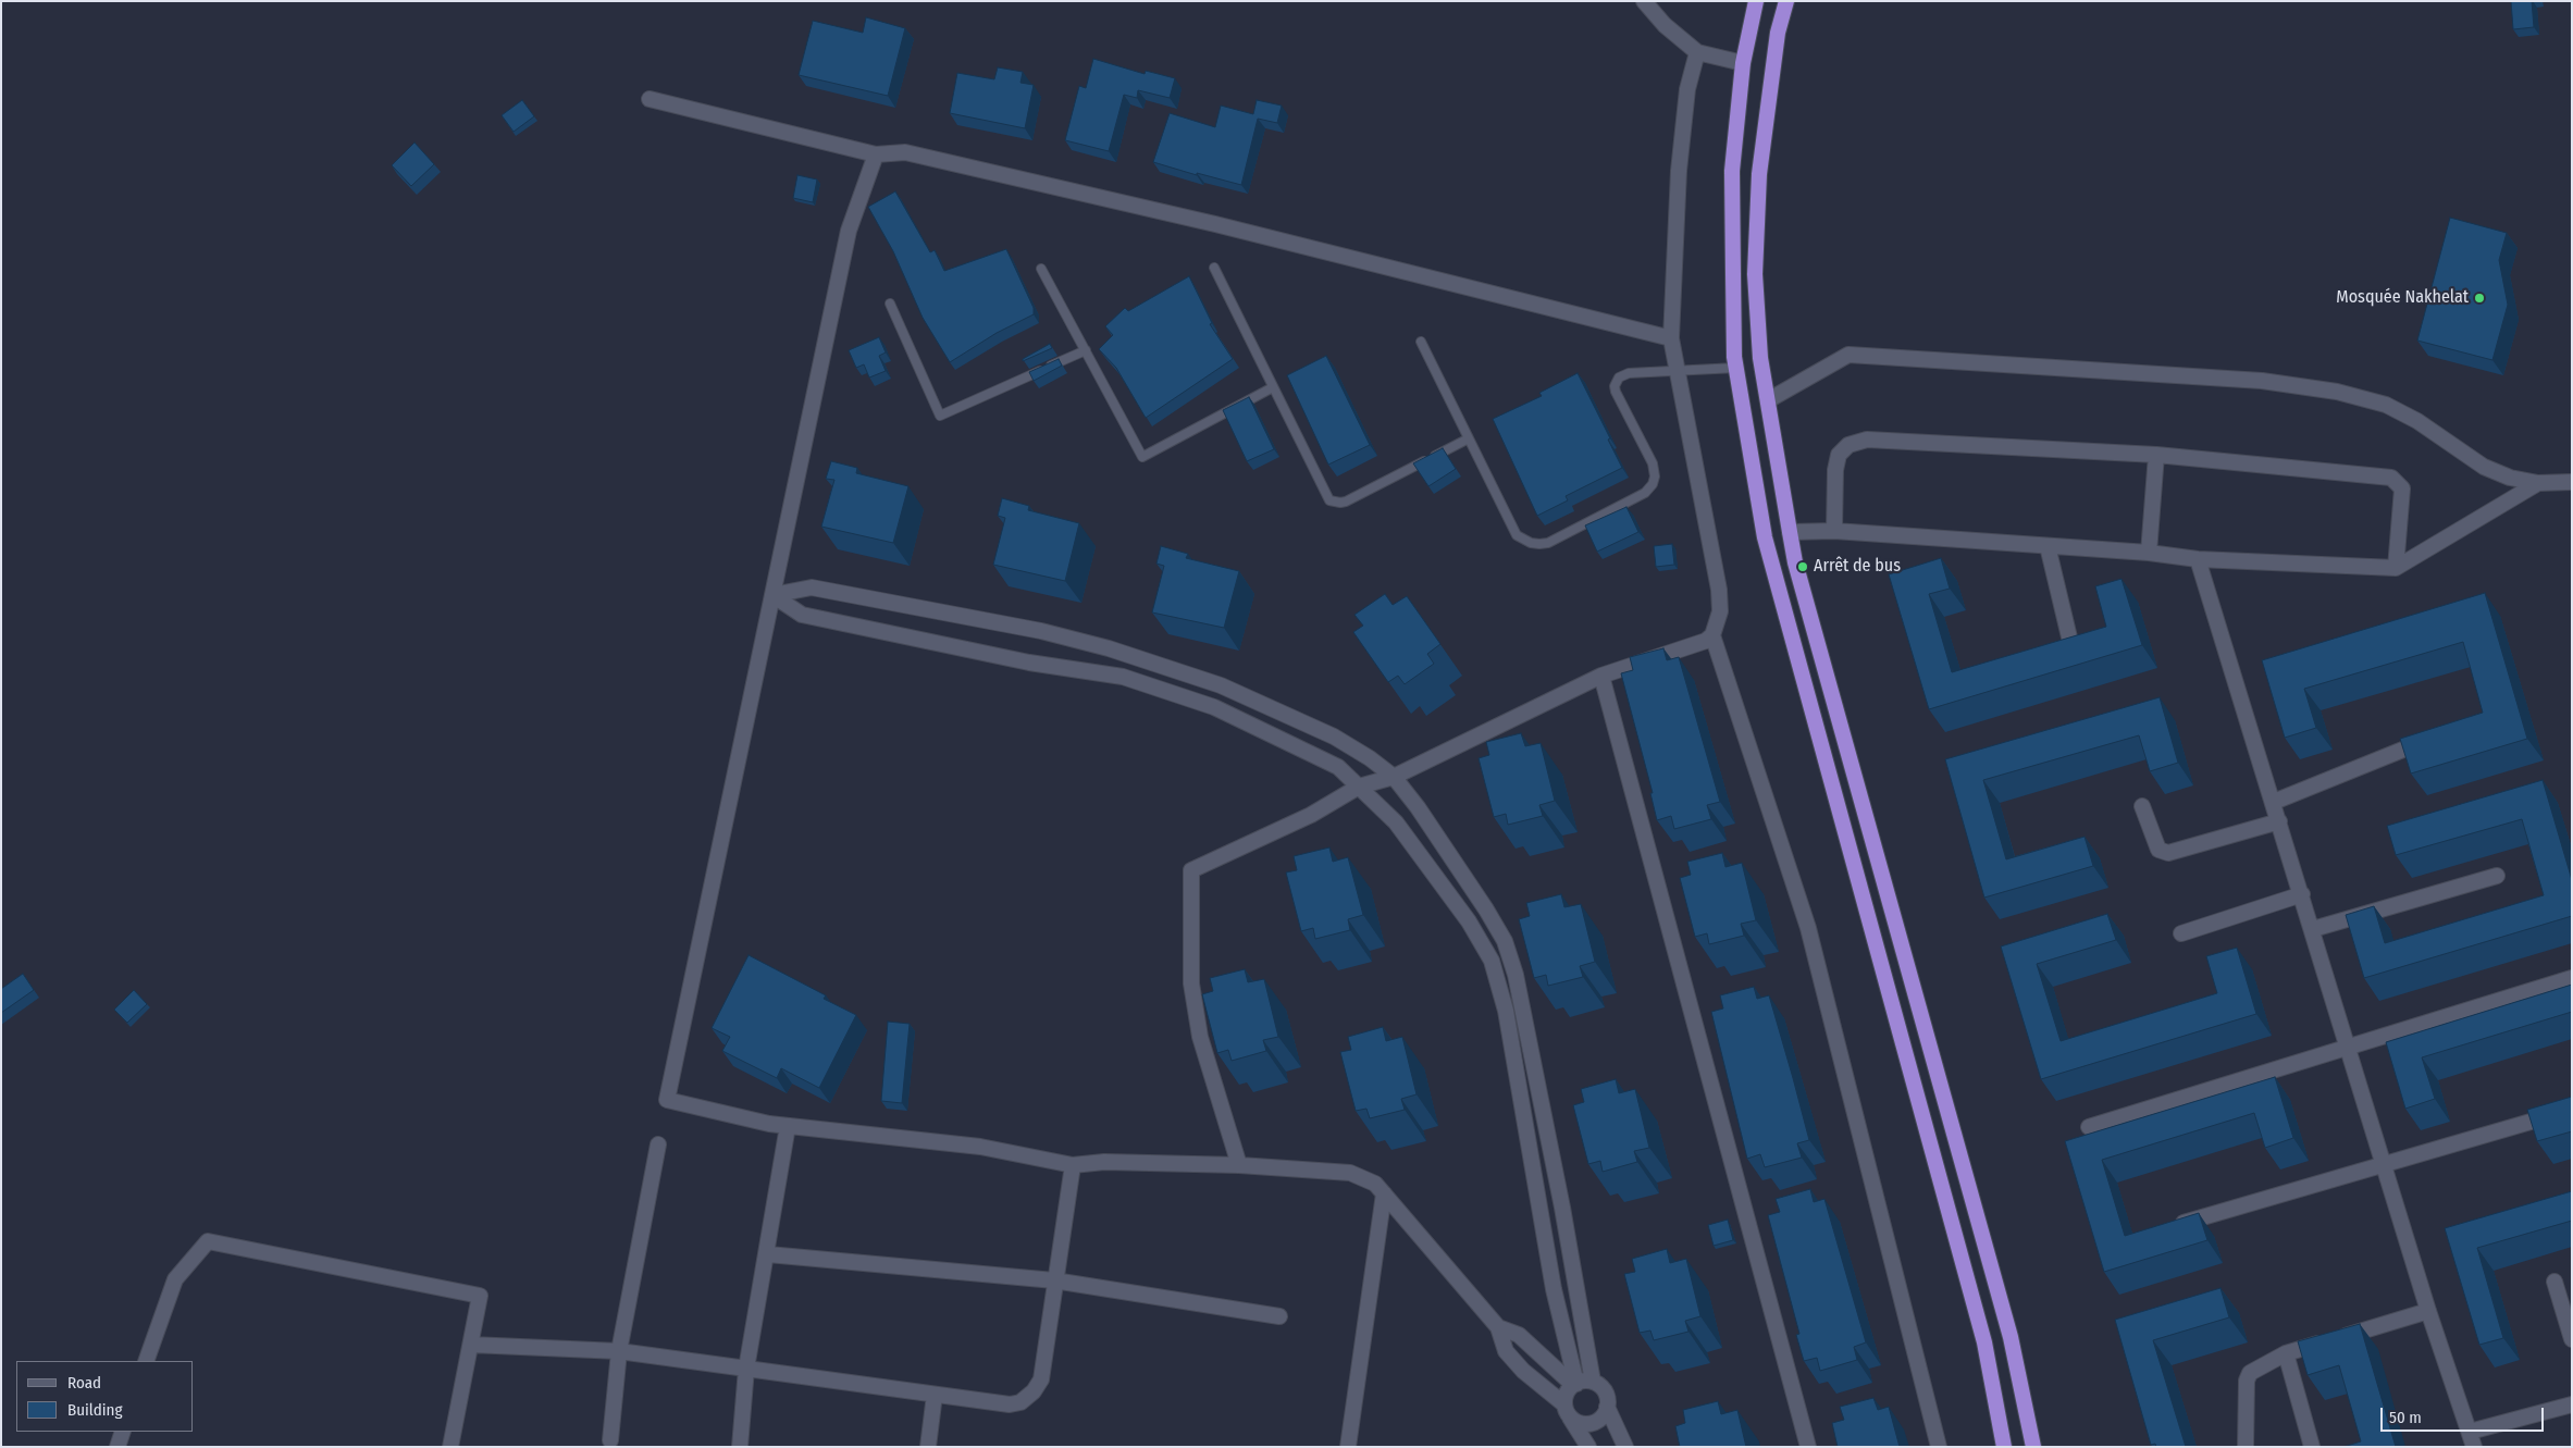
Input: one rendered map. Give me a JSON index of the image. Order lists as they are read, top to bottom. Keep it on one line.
{"places":["Mosquée Nakhelat","Arrêt de bus"],"legend":["Road","Building"],"scale_bar":"50 m"}
